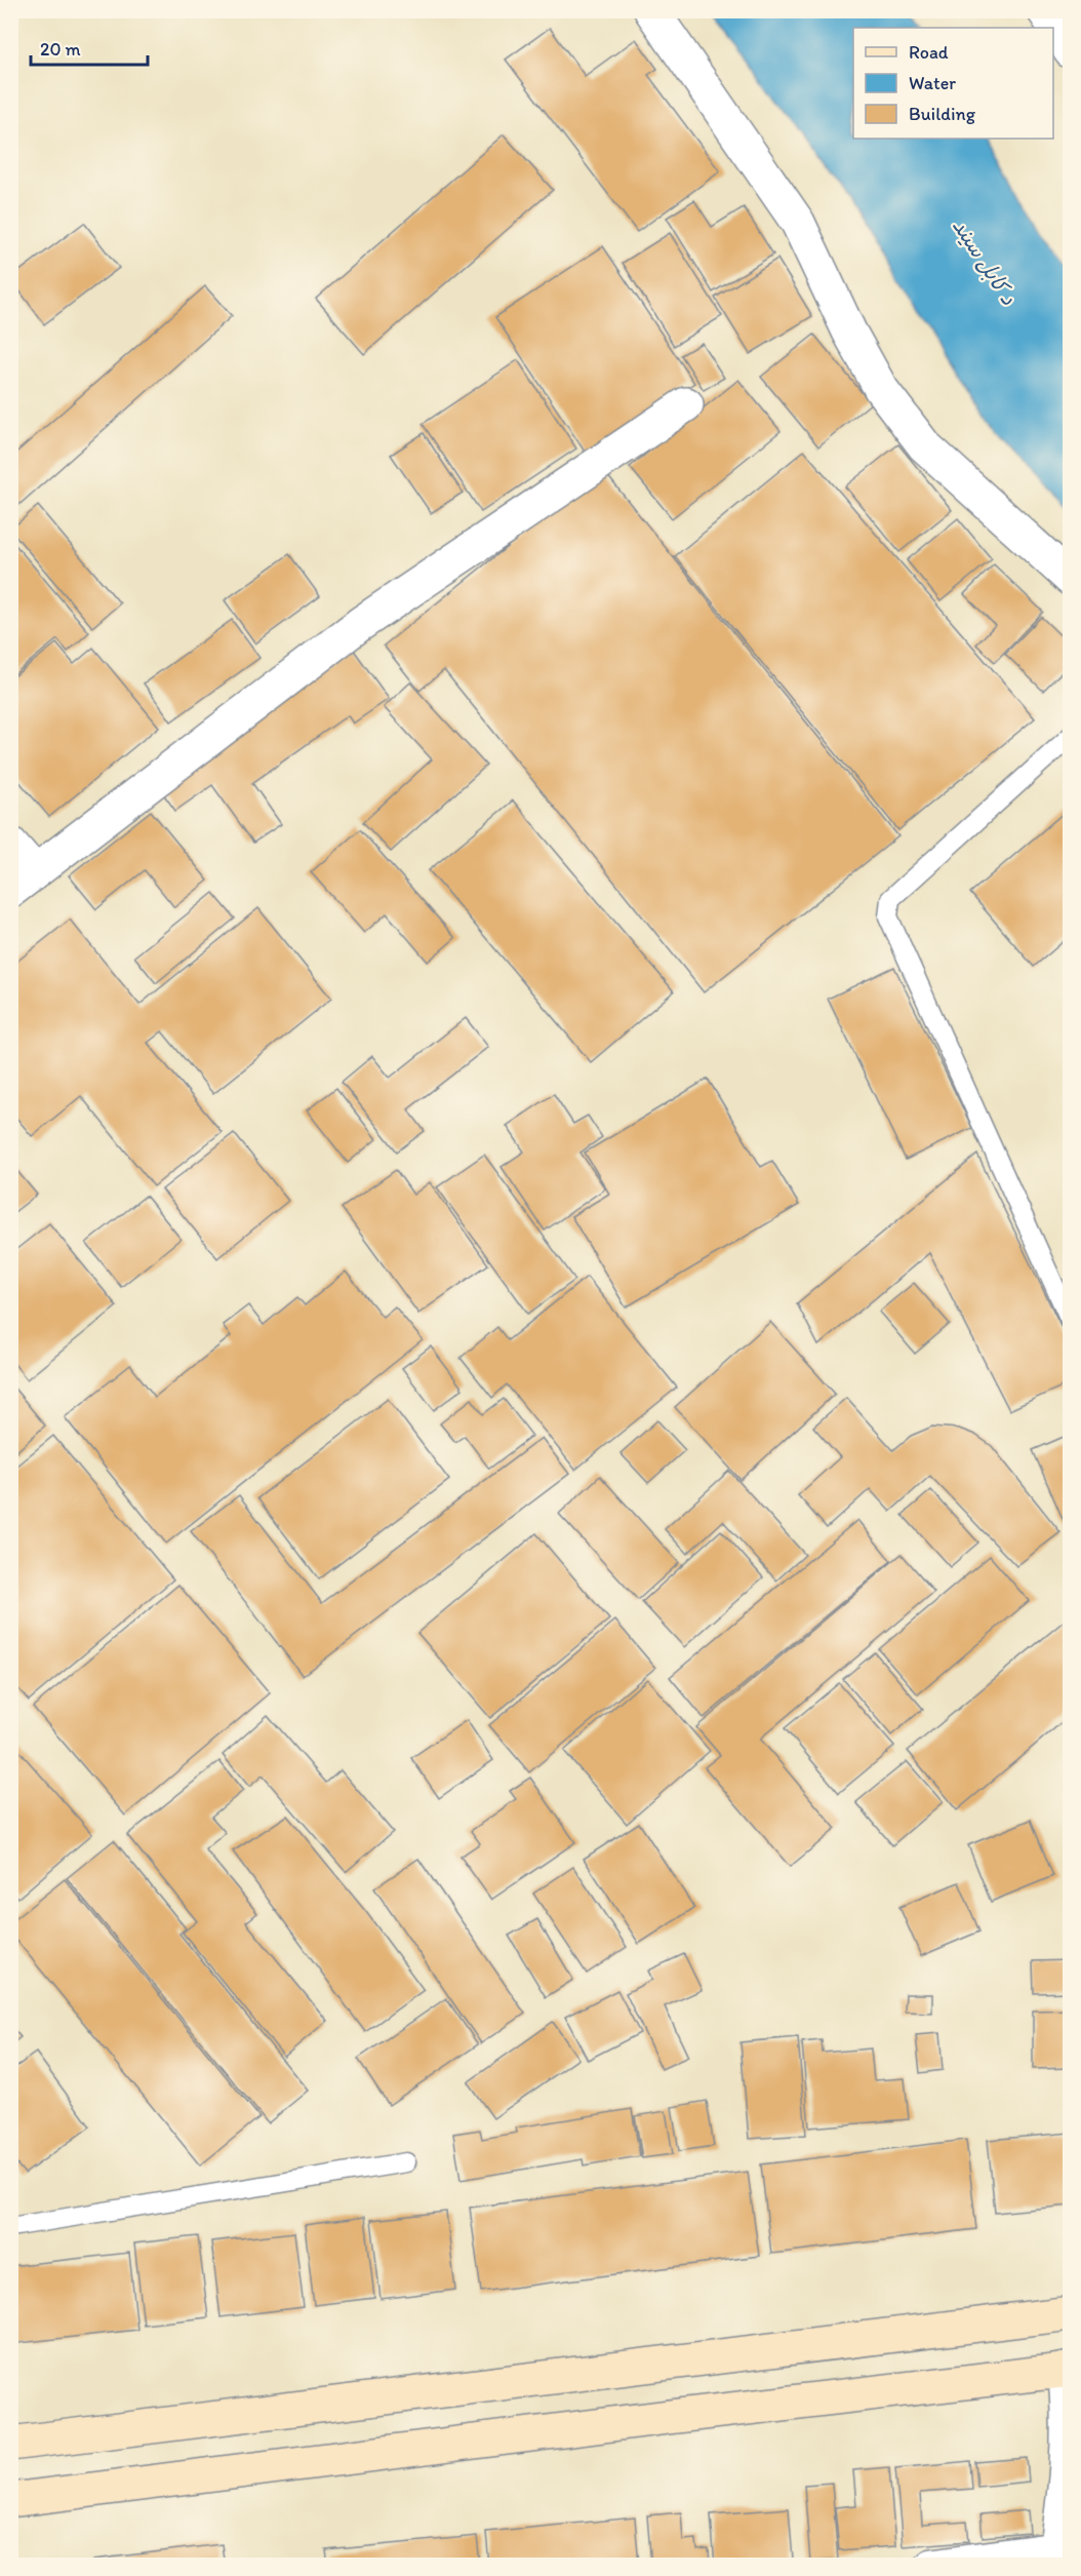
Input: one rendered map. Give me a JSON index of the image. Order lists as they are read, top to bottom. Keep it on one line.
{"water":["د کابل سيند"],"legend":["Road","Water","Building"],"scale_bar":"20 m"}
